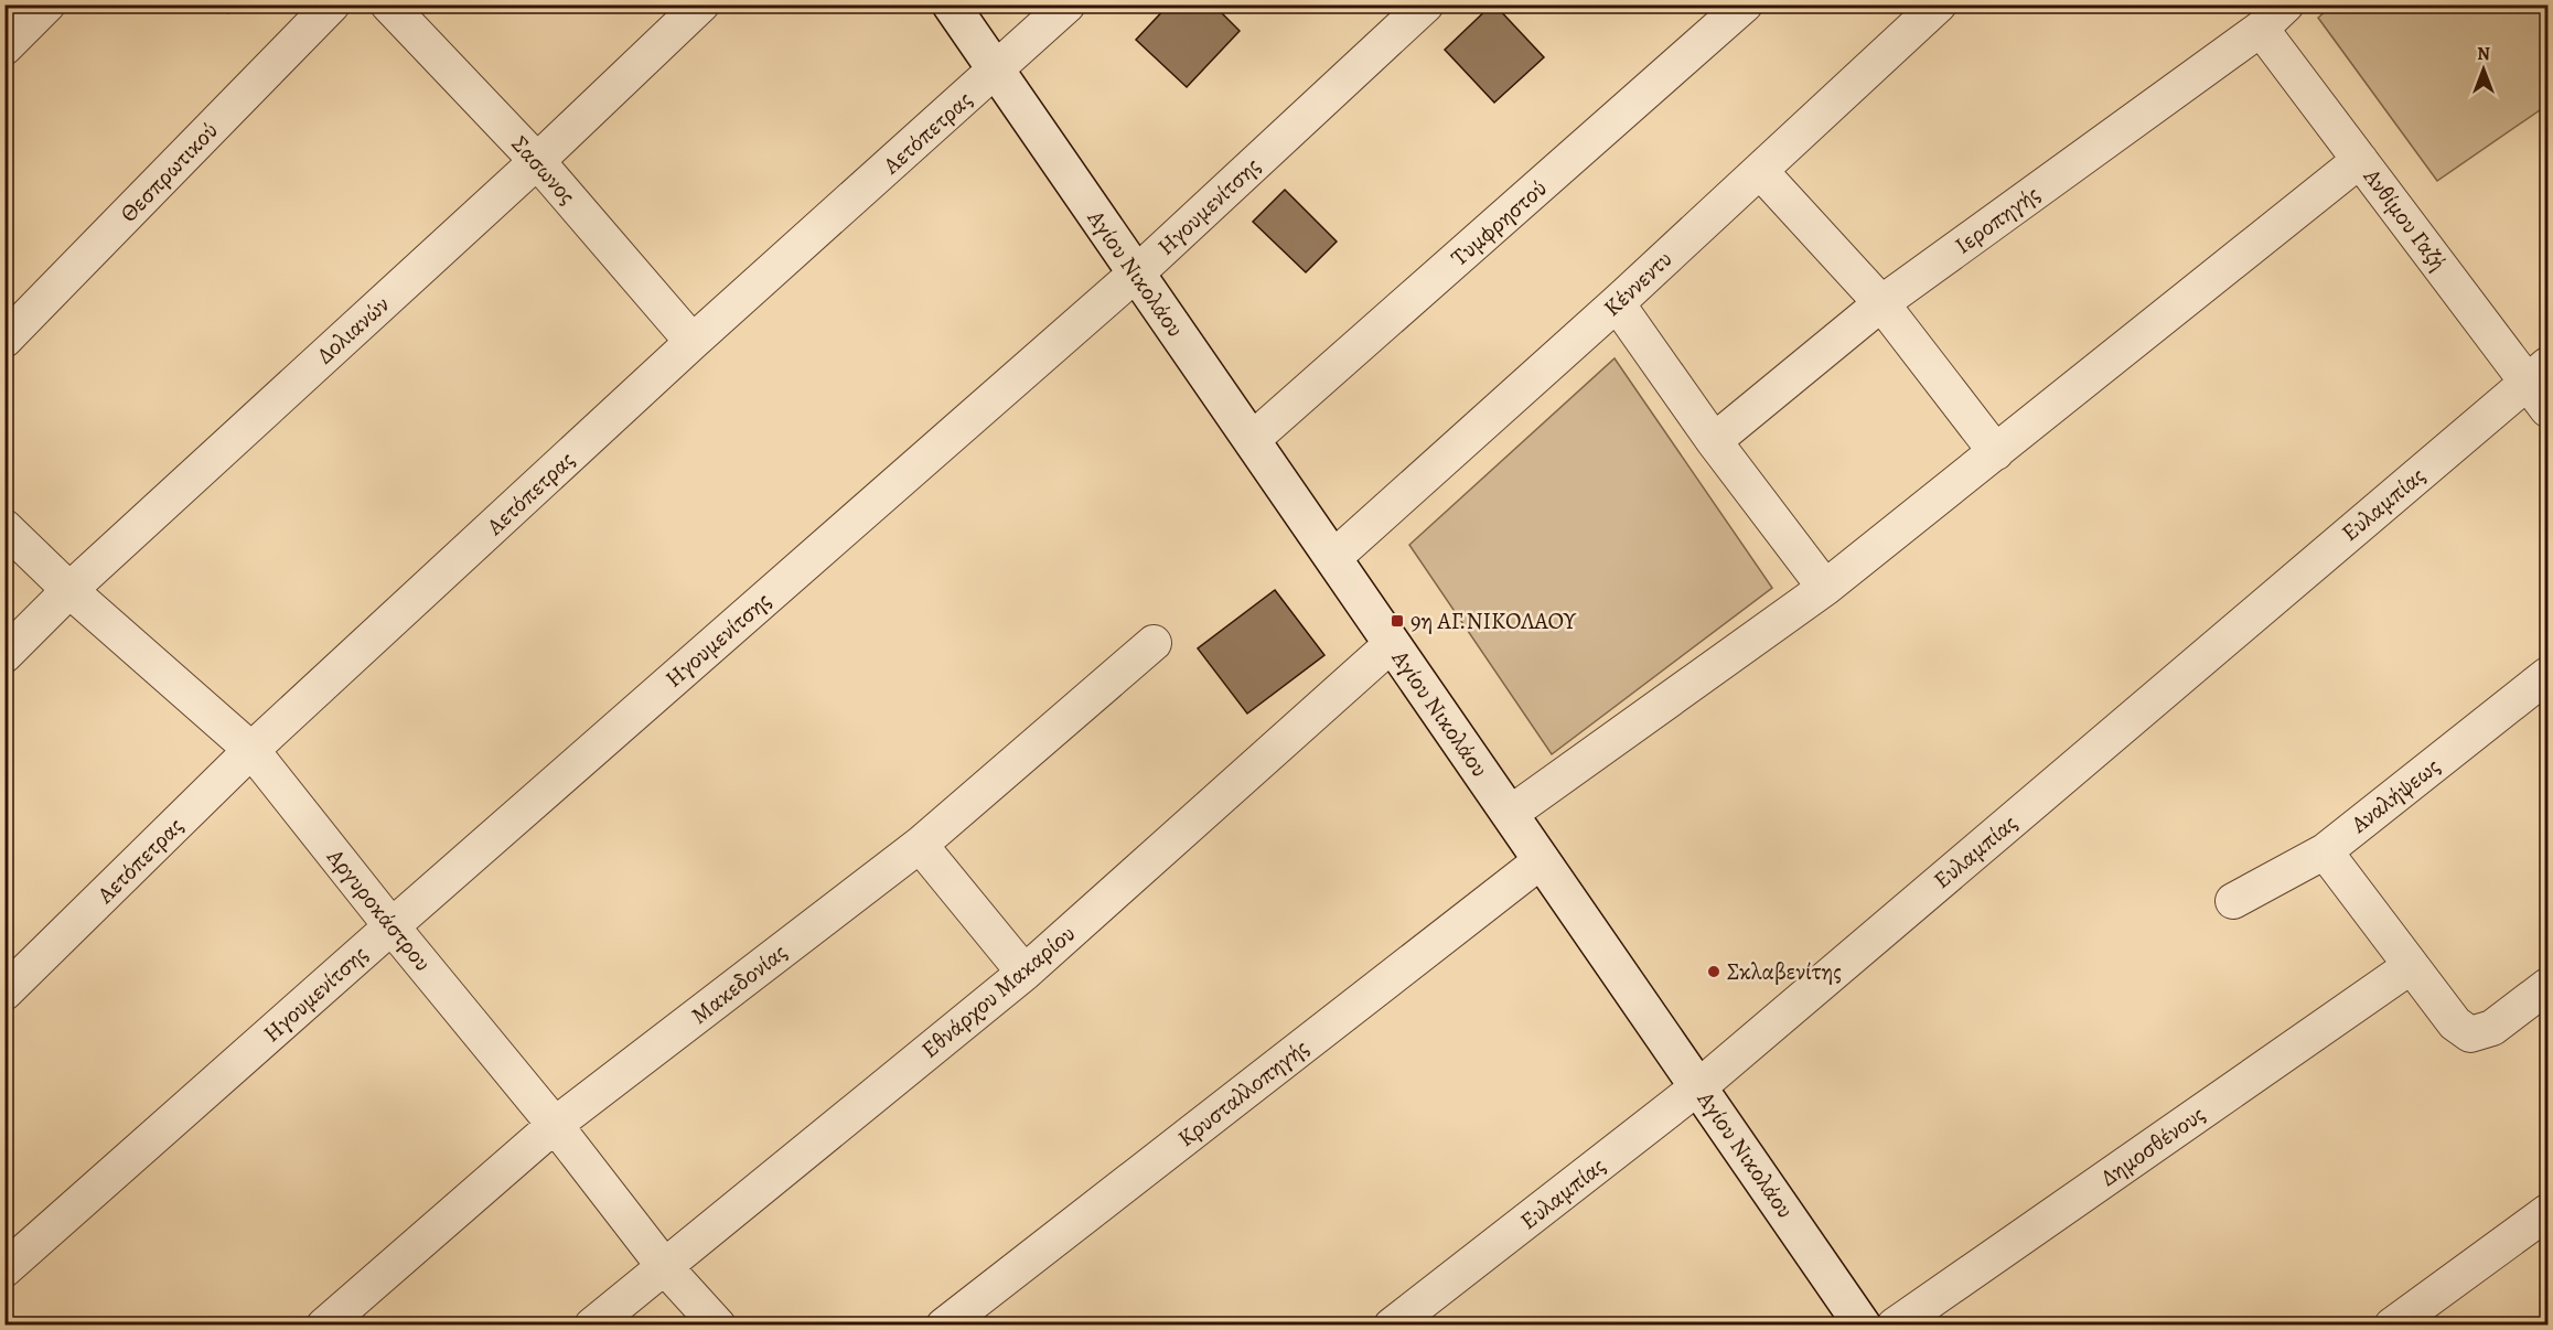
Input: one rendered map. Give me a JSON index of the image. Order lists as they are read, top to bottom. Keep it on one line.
{"streets":{"street":["Αετόπετρας","Σασωνος","Θεσπρωτικού","Ηγουμενίτσης","Ιεροπηγής","Ανθίμου Γαζή","Τυμφρηστού","Αγίου Νικολάου","Κέννεντυ","Δολιανών","Ευλαμπίας","Αναλήψεως","Αργυροκάστρου","Μακεδονίας","Εθνάρχου Μακαρίου","Κρυσταλλοπηγής","Δημοσθένους"]},"crossings":[["Αετόπετρας","Σασωνος"],["Αετόπετρας","Αγίου Νικολάου"],["Αετόπετρας","Αργυροκάστρου"],["Σασωνος","Δολιανών"],["Ηγουμενίτσης","Αγίου Νικολάου"],["Ηγουμενίτσης","Αργυροκάστρου"],["Ιεροπηγής","Ανθίμου Γαζή"],["Ανθίμου Γαζή","Ευλαμπίας"],["Τυμφρηστού","Αγίου Νικολάου"],["Αγίου Νικολάου","Κέννεντυ"],["Αγίου Νικολάου","Ευλαμπίας"],["Αγίου Νικολάου","Εθνάρχου Μακαρίου"],["Αγίου Νικολάου","Κρυσταλλοπηγής"],["Δολιανών","Αργυροκάστρου"],["Αργυροκάστρου","Μακεδονίας"],["Αργυροκάστρου","Εθνάρχου Μακαρίου"]],"places":{"transit":["9η ΑΓ.ΝΙΚΟΛΑΟΥ"],"other":["Σκλαβενίτης"]},"north":"top"}
